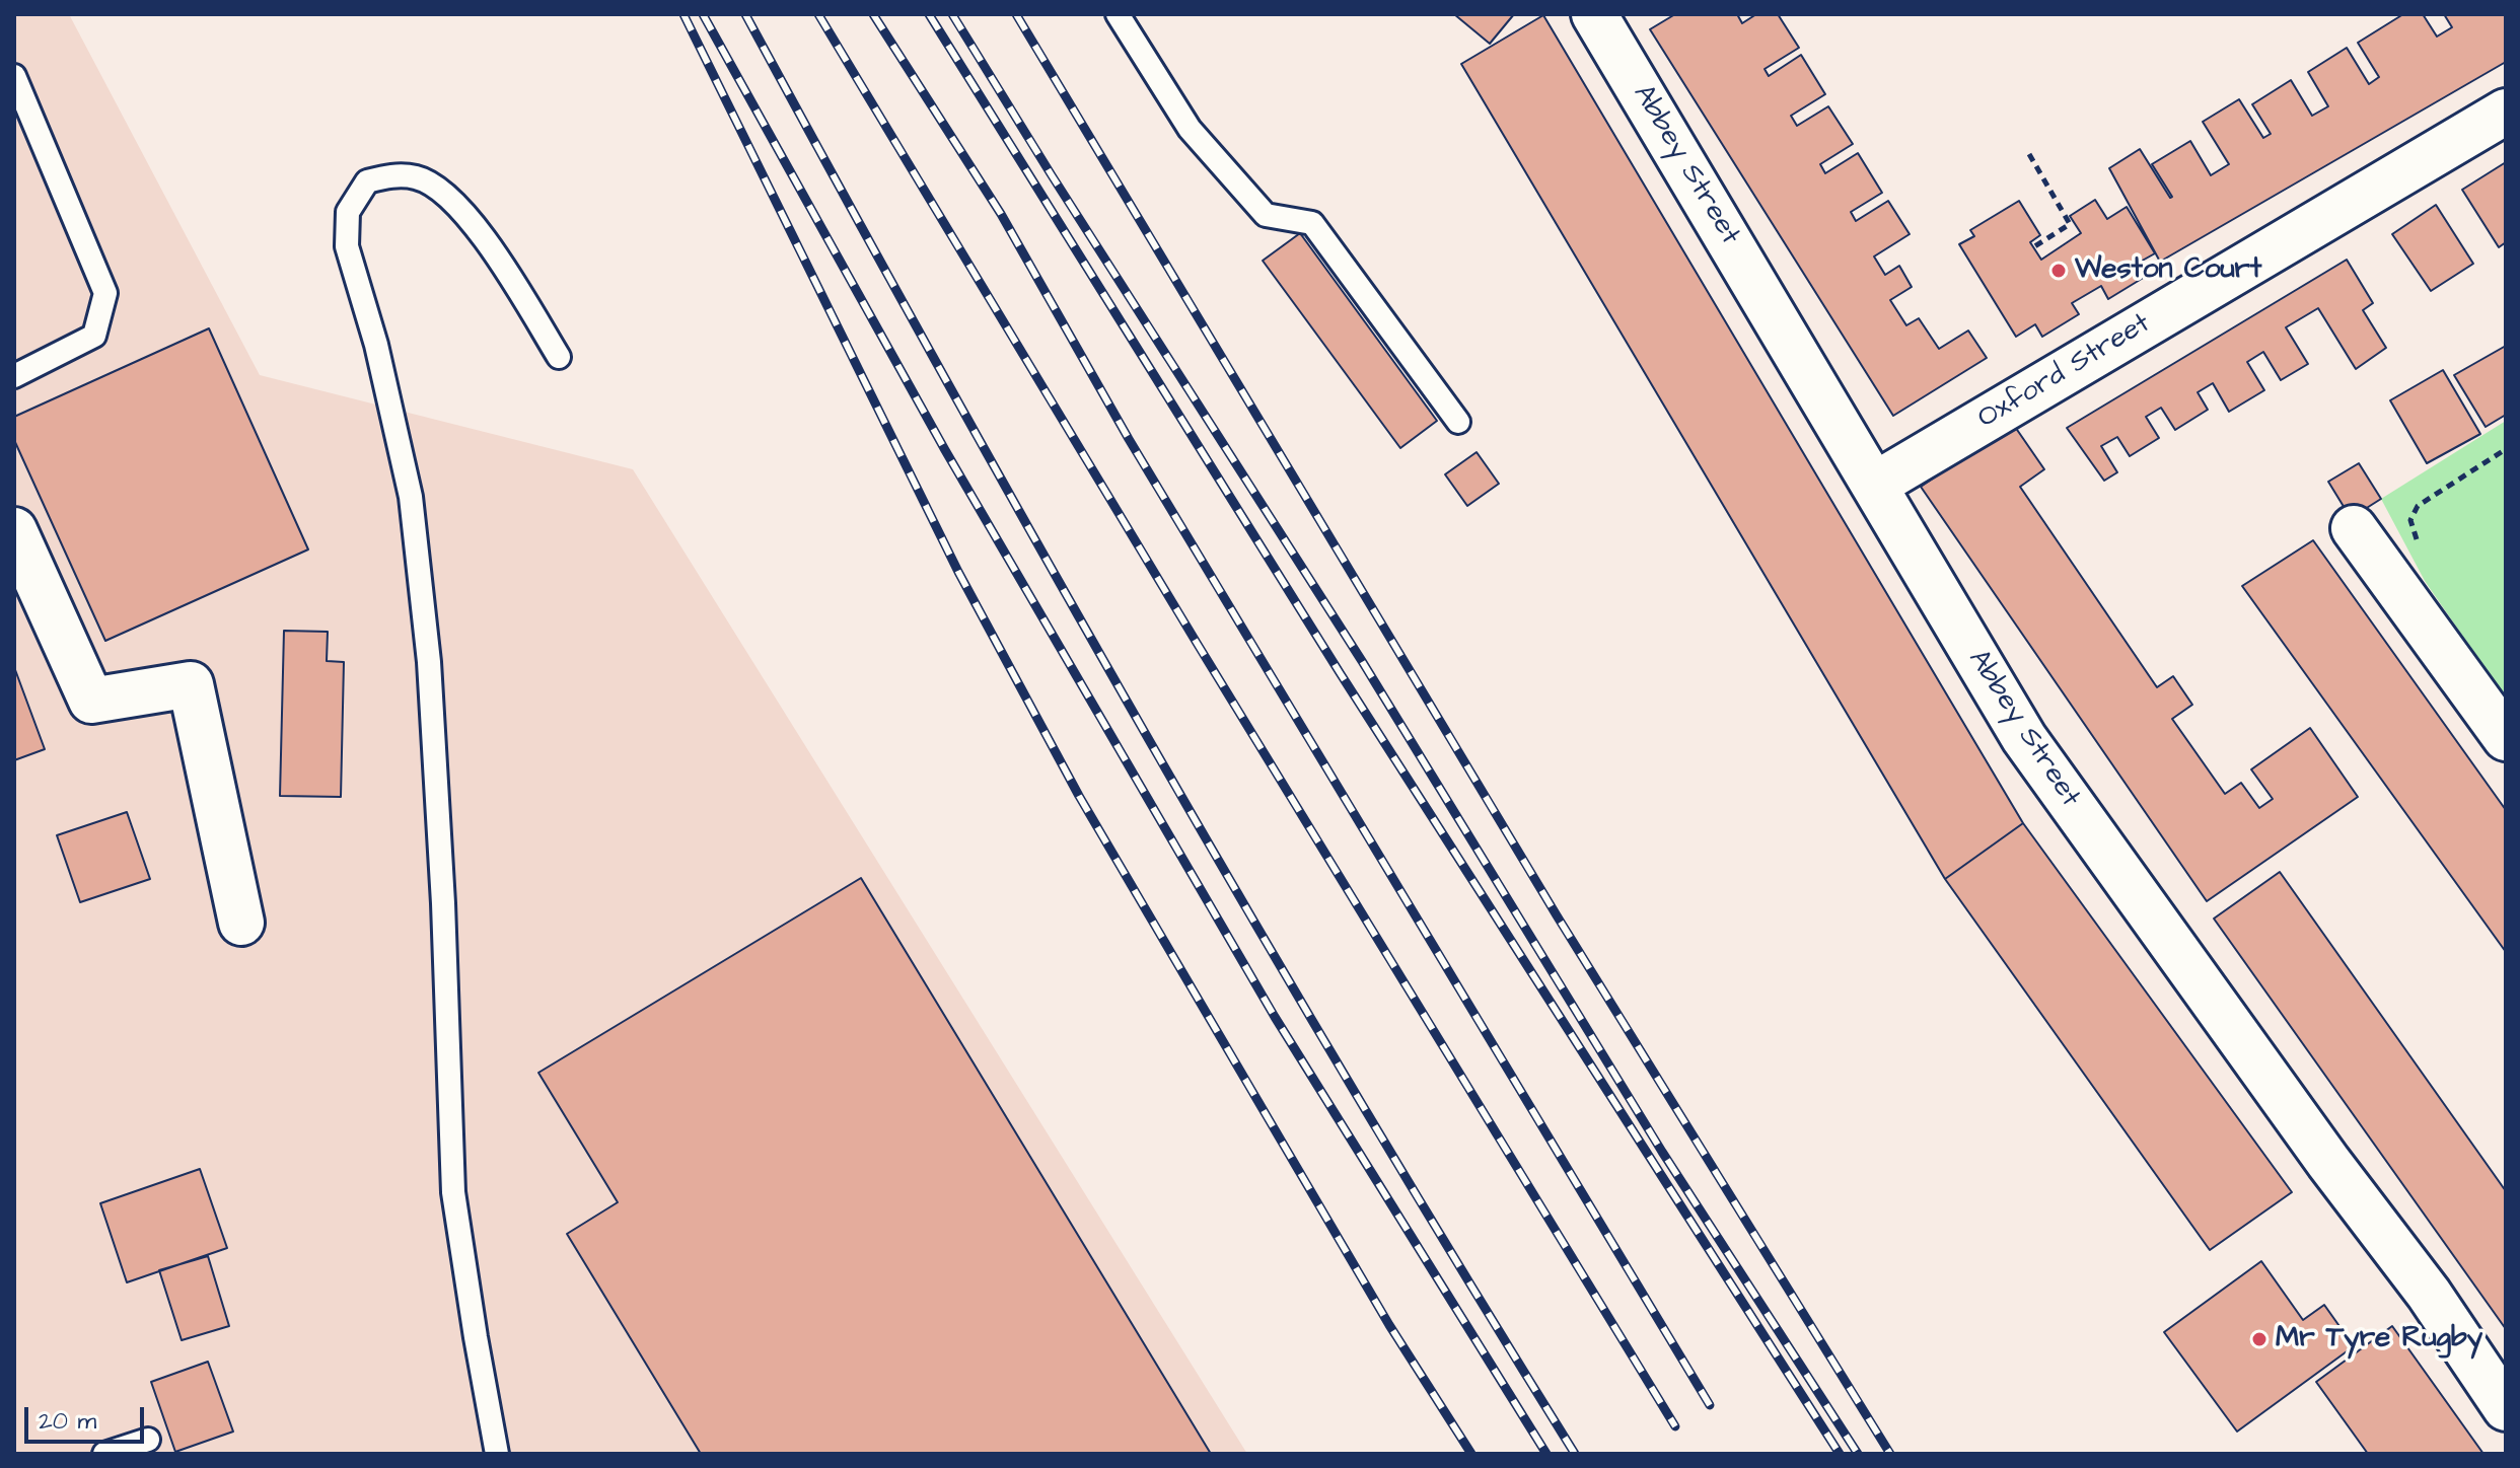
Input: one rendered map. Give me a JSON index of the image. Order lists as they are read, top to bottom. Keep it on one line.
{"streets":{"street":["Abbey Street","Oxford Street"]},"crossings":[["Abbey Street","Oxford Street"]],"places":["Weston Court","Mr Tyre Rugby"],"scale_bar":"20 m"}
